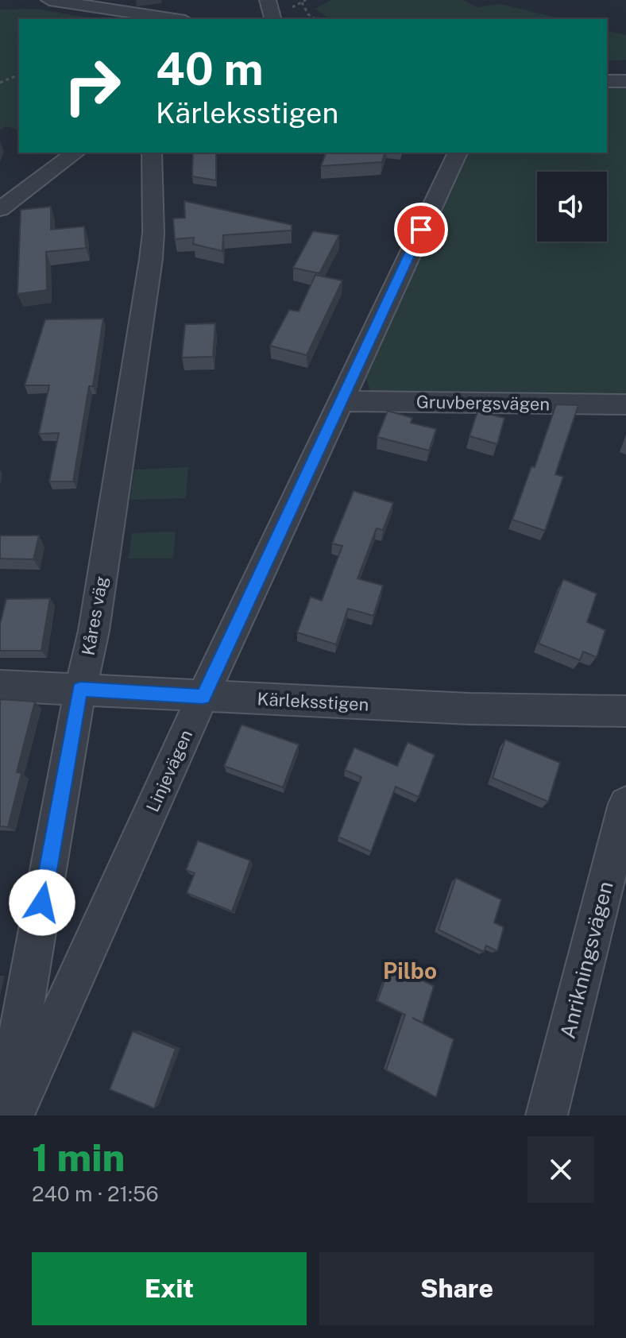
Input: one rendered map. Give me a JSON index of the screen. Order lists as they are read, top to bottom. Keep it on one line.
{"streets":{"street":["Gruvbergsvägen","Kåres väg","Kärleksstigen","Linjevägen","Anrikningsvägen"]},"crossings":[["Gruvbergsvägen","Linjevägen"],["Kåres väg","Kärleksstigen"],["Kärleksstigen","Linjevägen"]],"districts":["Pilbo"],"page":{"turn":["40 m","Kärleksstigen"],"heading":["1 min","240 m · 21:56"],"buttons":["Exit","Share"]}}
